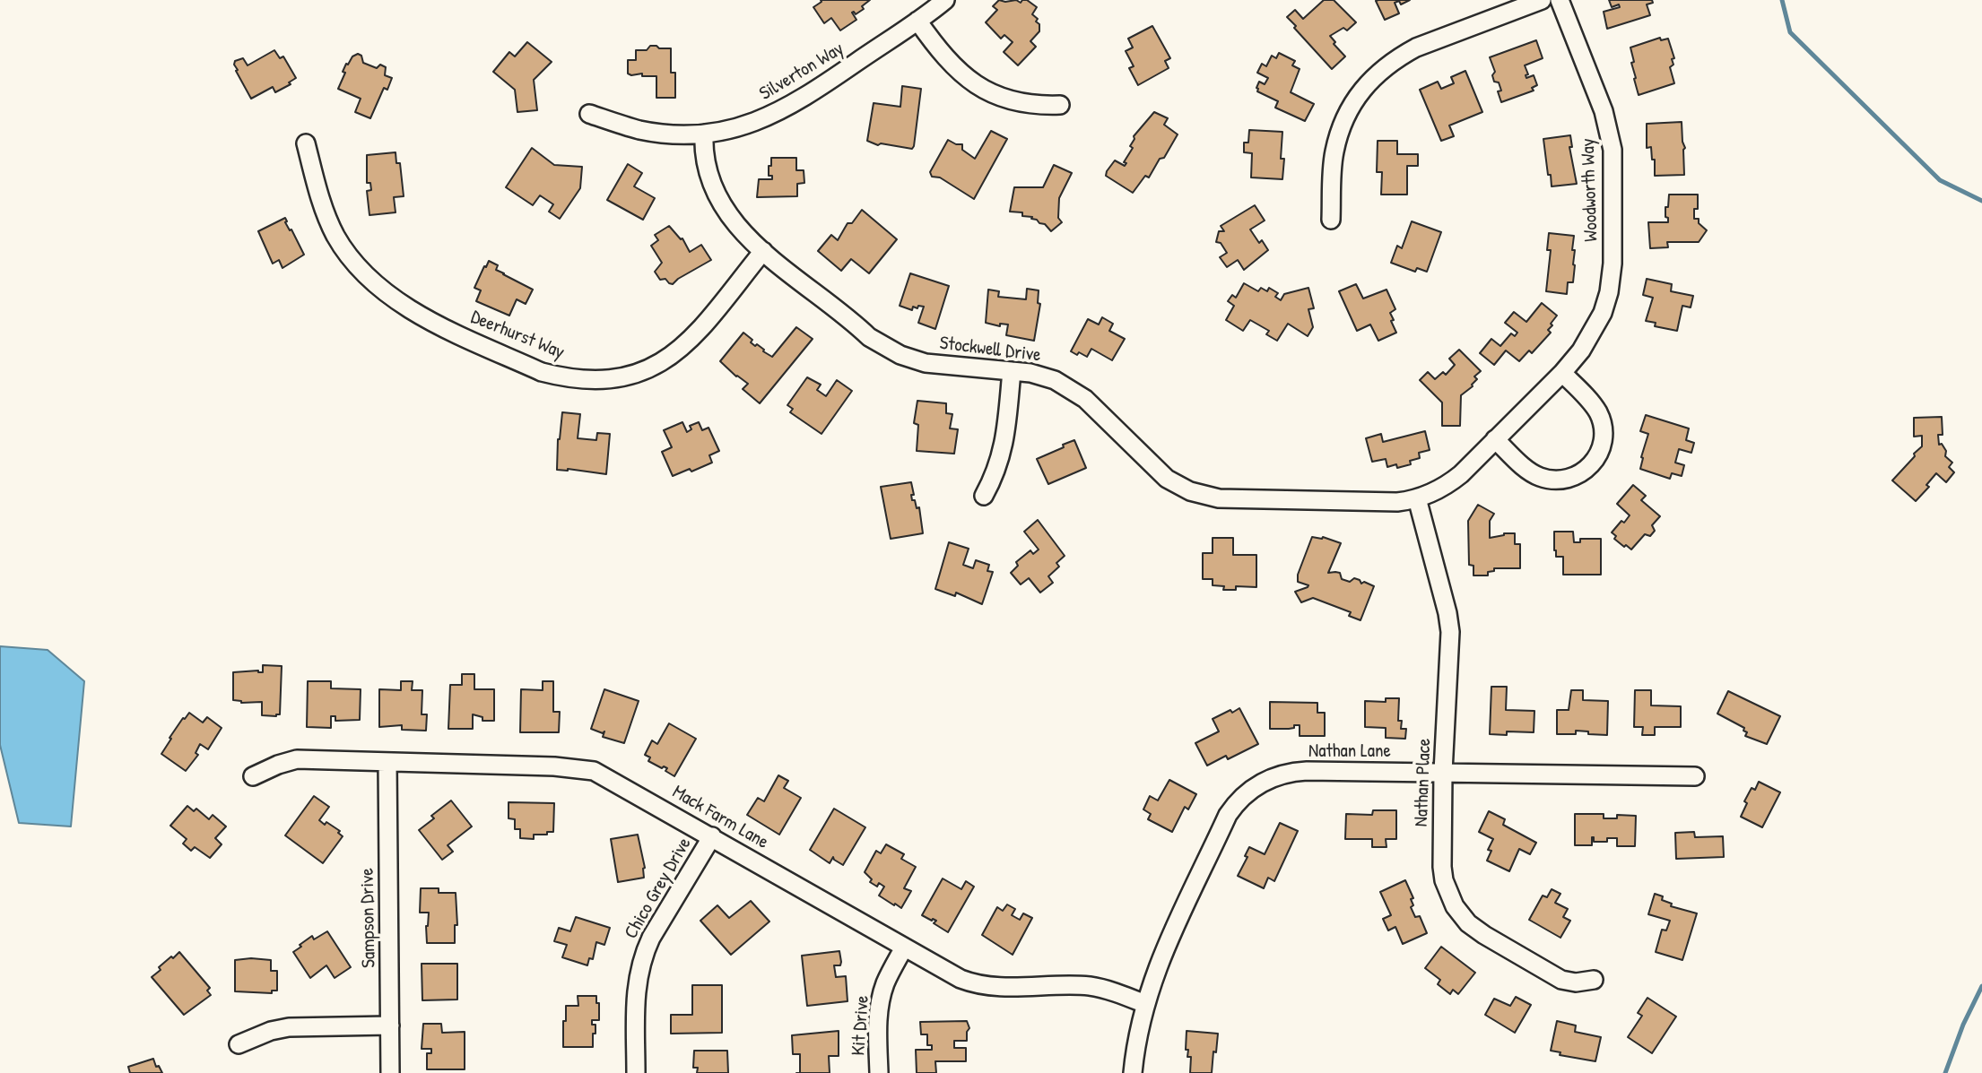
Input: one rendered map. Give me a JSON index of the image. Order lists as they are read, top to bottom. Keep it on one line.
{"streets":{"street":["Silverton Way","Woodworth Way","Deerhurst Way","Stockwell Drive","Nathan Lane","Nathan Place","Mack Farm Lane","Chico Grey Drive","Sampson Drive","Kit Drive"]},"crossings":[["Silverton Way","Stockwell Drive"],["Woodworth Way","Stockwell Drive"],["Woodworth Way","Nathan Place"],["Deerhurst Way","Stockwell Drive"],["Stockwell Drive","Nathan Place"],["Nathan Lane","Nathan Place"],["Nathan Lane","Mack Farm Lane"],["Mack Farm Lane","Chico Grey Drive"],["Mack Farm Lane","Sampson Drive"],["Mack Farm Lane","Kit Drive"]]}
